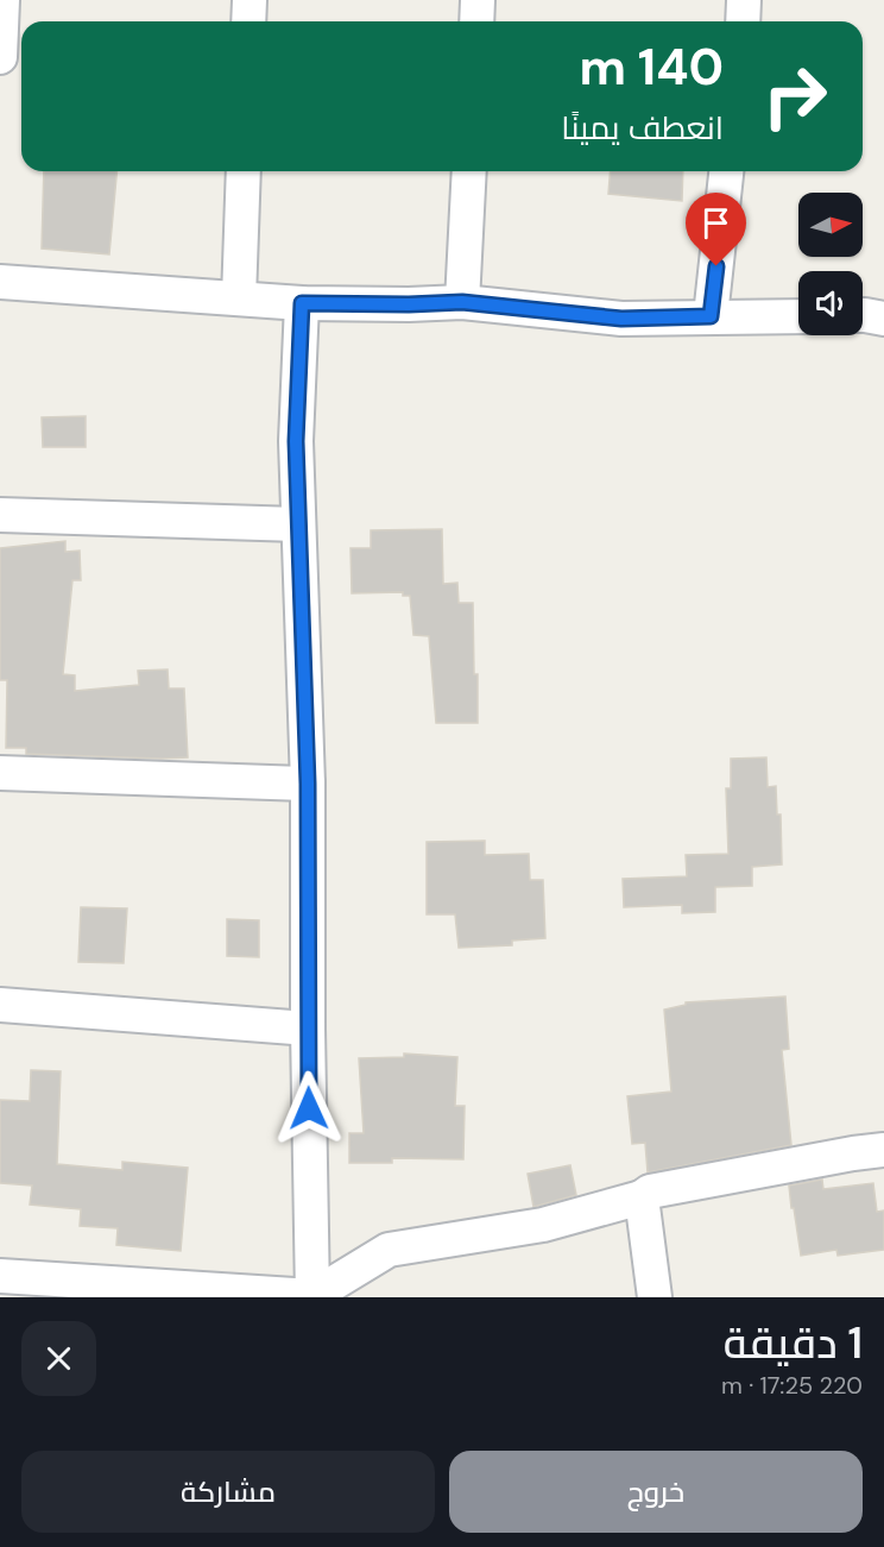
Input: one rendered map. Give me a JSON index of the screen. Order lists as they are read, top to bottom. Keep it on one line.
{"north":"right","page":{"turn":["140 m","انعطف يمينًا"],"heading":["1 دقيقة","220 m · 17:25"],"buttons":["خروج","مشاركة"]}}
